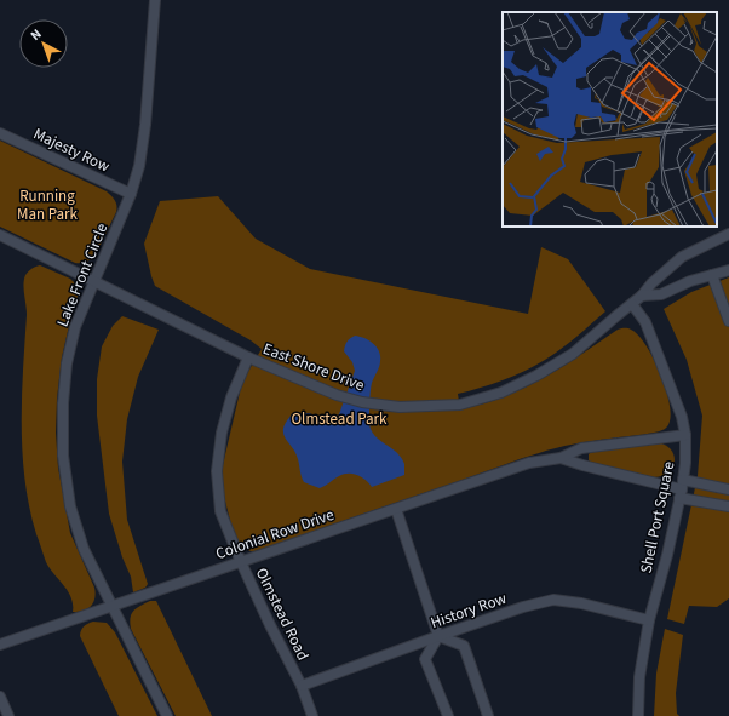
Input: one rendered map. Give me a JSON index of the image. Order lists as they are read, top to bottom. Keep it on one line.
{"streets":{"street":["Majesty Row","Lake Front Circle","East Shore Drive","Shell Port Square","Colonial Row Drive","History Row","Olmstead Road"]},"crossings":[["Majesty Row","Lake Front Circle"],["Lake Front Circle","East Shore Drive"],["Lake Front Circle","Colonial Row Drive"],["East Shore Drive","Shell Port Square"],["East Shore Drive","Olmstead Road"],["Shell Port Square","Colonial Row Drive"],["Shell Port Square","History Row"],["Colonial Row Drive","Olmstead Road"],["History Row","Olmstead Road"]],"parks":["Running Man Park","Olmstead Park"],"north":"top left"}
